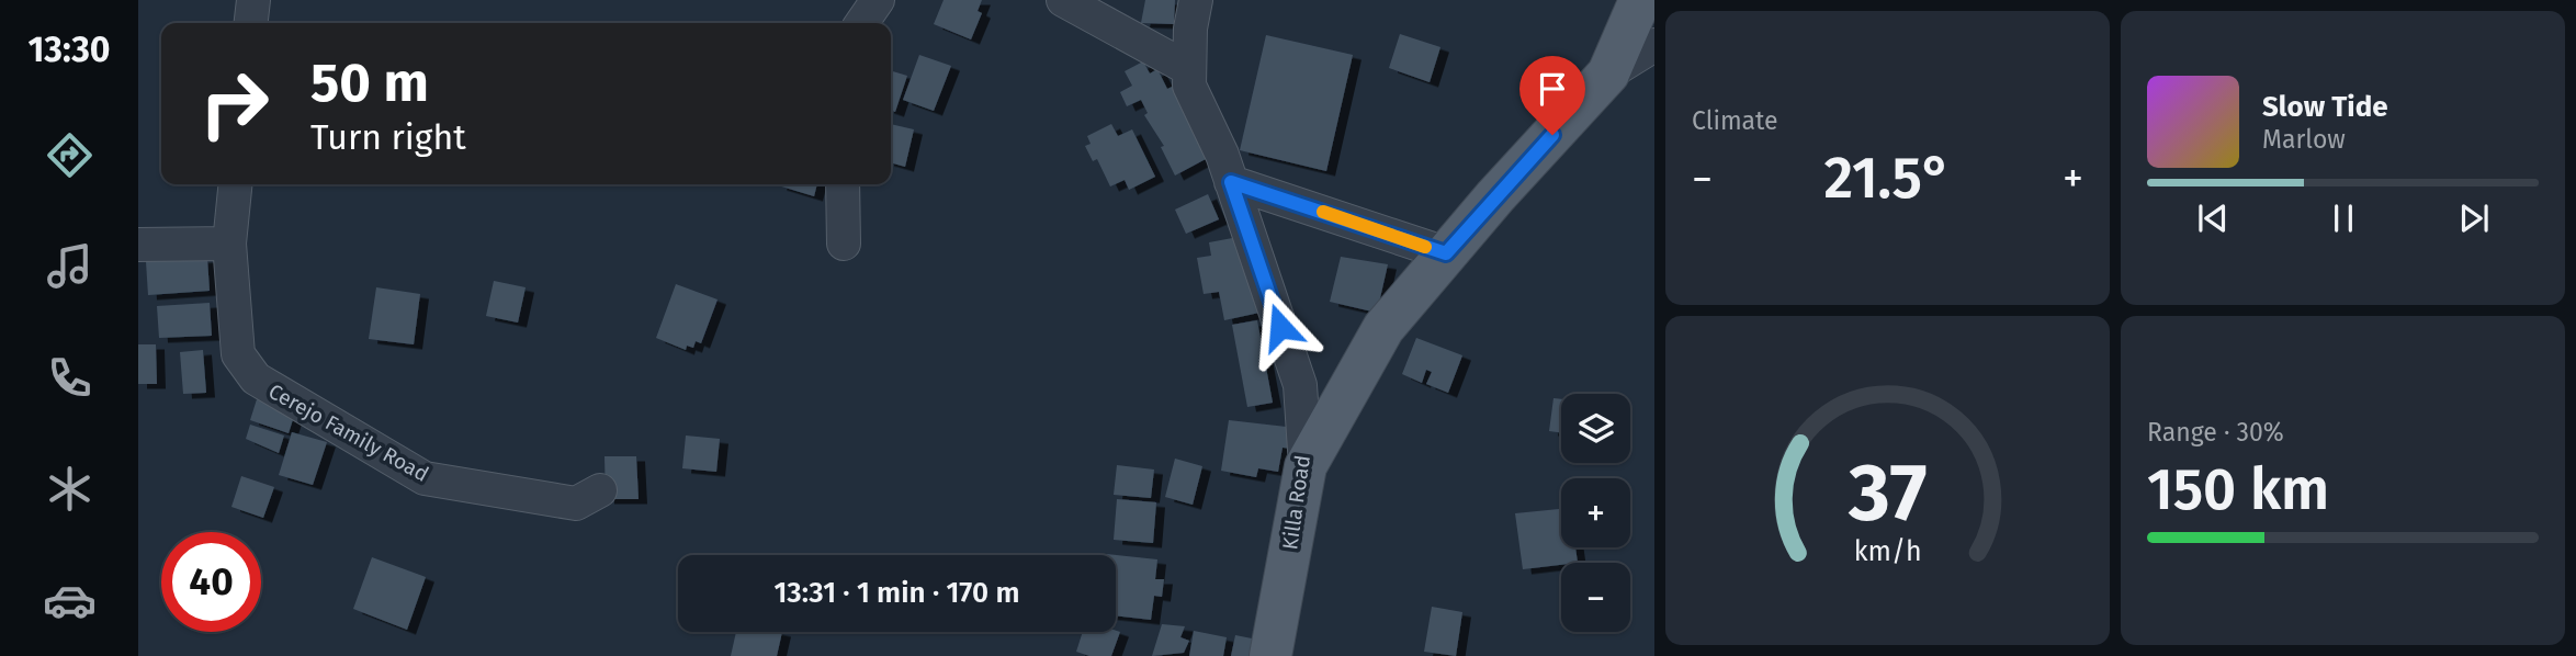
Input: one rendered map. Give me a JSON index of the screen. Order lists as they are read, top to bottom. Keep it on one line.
{"streets":{"main road":["Killa Road"],"street":["Cerejo Family Road"]},"page":{"tabs":"13:30","tile":["Climate",["Range · 30%","150 km"]],"turn":["50 m","Turn right"],"song":["Slow Tide","Marlow"],"heat":["−","21.5°","+"],"map_buttons":["+","−"],"limit":"40","trip":"13:31 · 1 min · 170 m","gauge":["37","km/h"]}}
